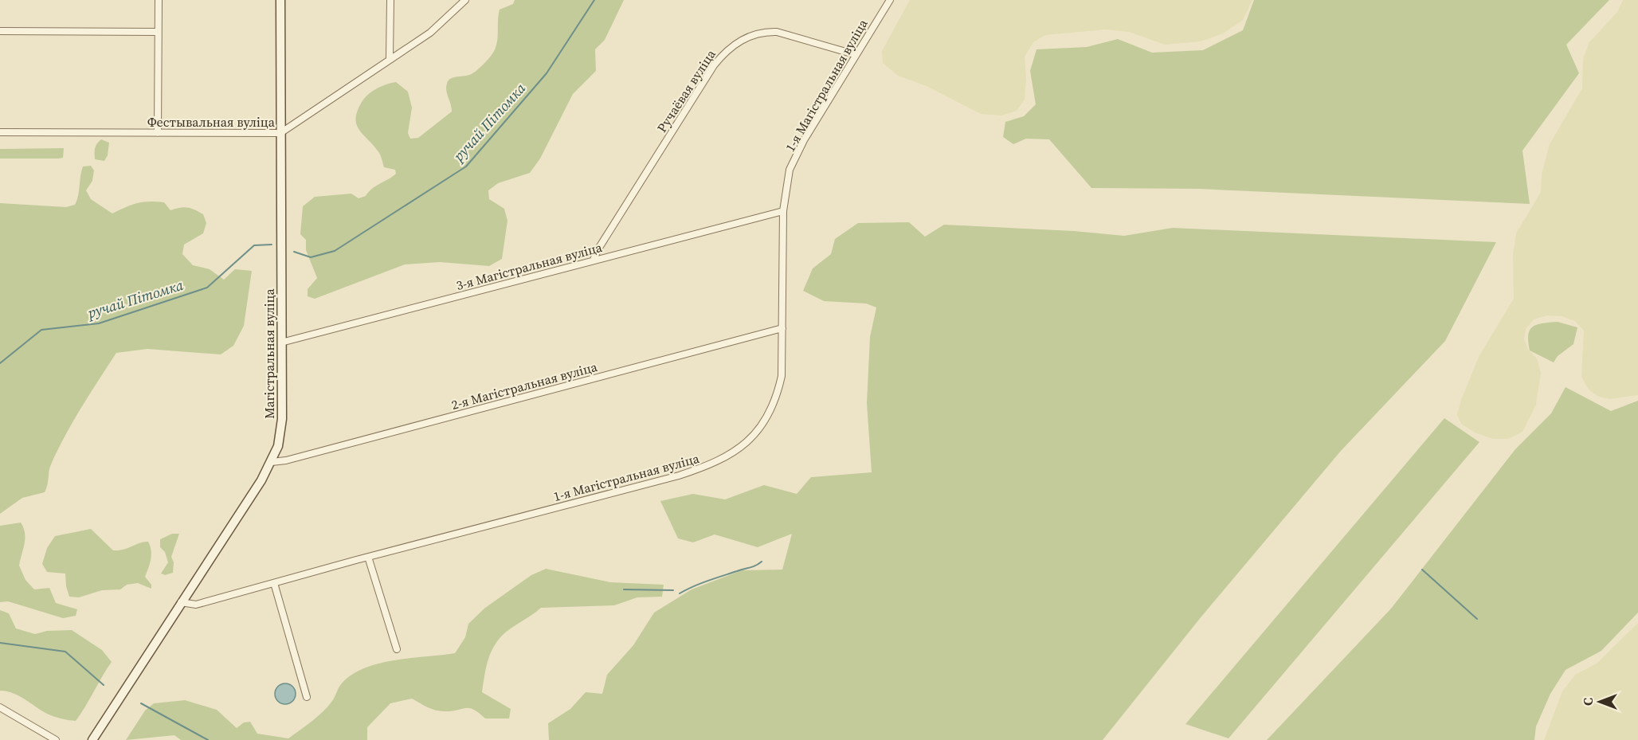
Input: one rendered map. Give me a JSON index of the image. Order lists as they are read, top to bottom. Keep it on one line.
{"streets":{"street":["1-я Магістральная вуліца","Ручаёвая вуліца","Фестывальная вуліца","3-я Магістральная вуліца","Магістральная вуліца","2-я Магістральная вуліца"]},"crossings":[["1-я Магістральная вуліца","Ручаёвая вуліца"],["1-я Магістральная вуліца","3-я Магістральная вуліца"],["1-я Магістральная вуліца","Магістральная вуліца"],["1-я Магістральная вуліца","2-я Магістральная вуліца"],["Ручаёвая вуліца","3-я Магістральная вуліца"],["Фестывальная вуліца","Магістральная вуліца"],["3-я Магістральная вуліца","Магістральная вуліца"],["Магістральная вуліца","2-я Магістральная вуліца"]],"water":["ручай Пітомка"],"north":"left"}
